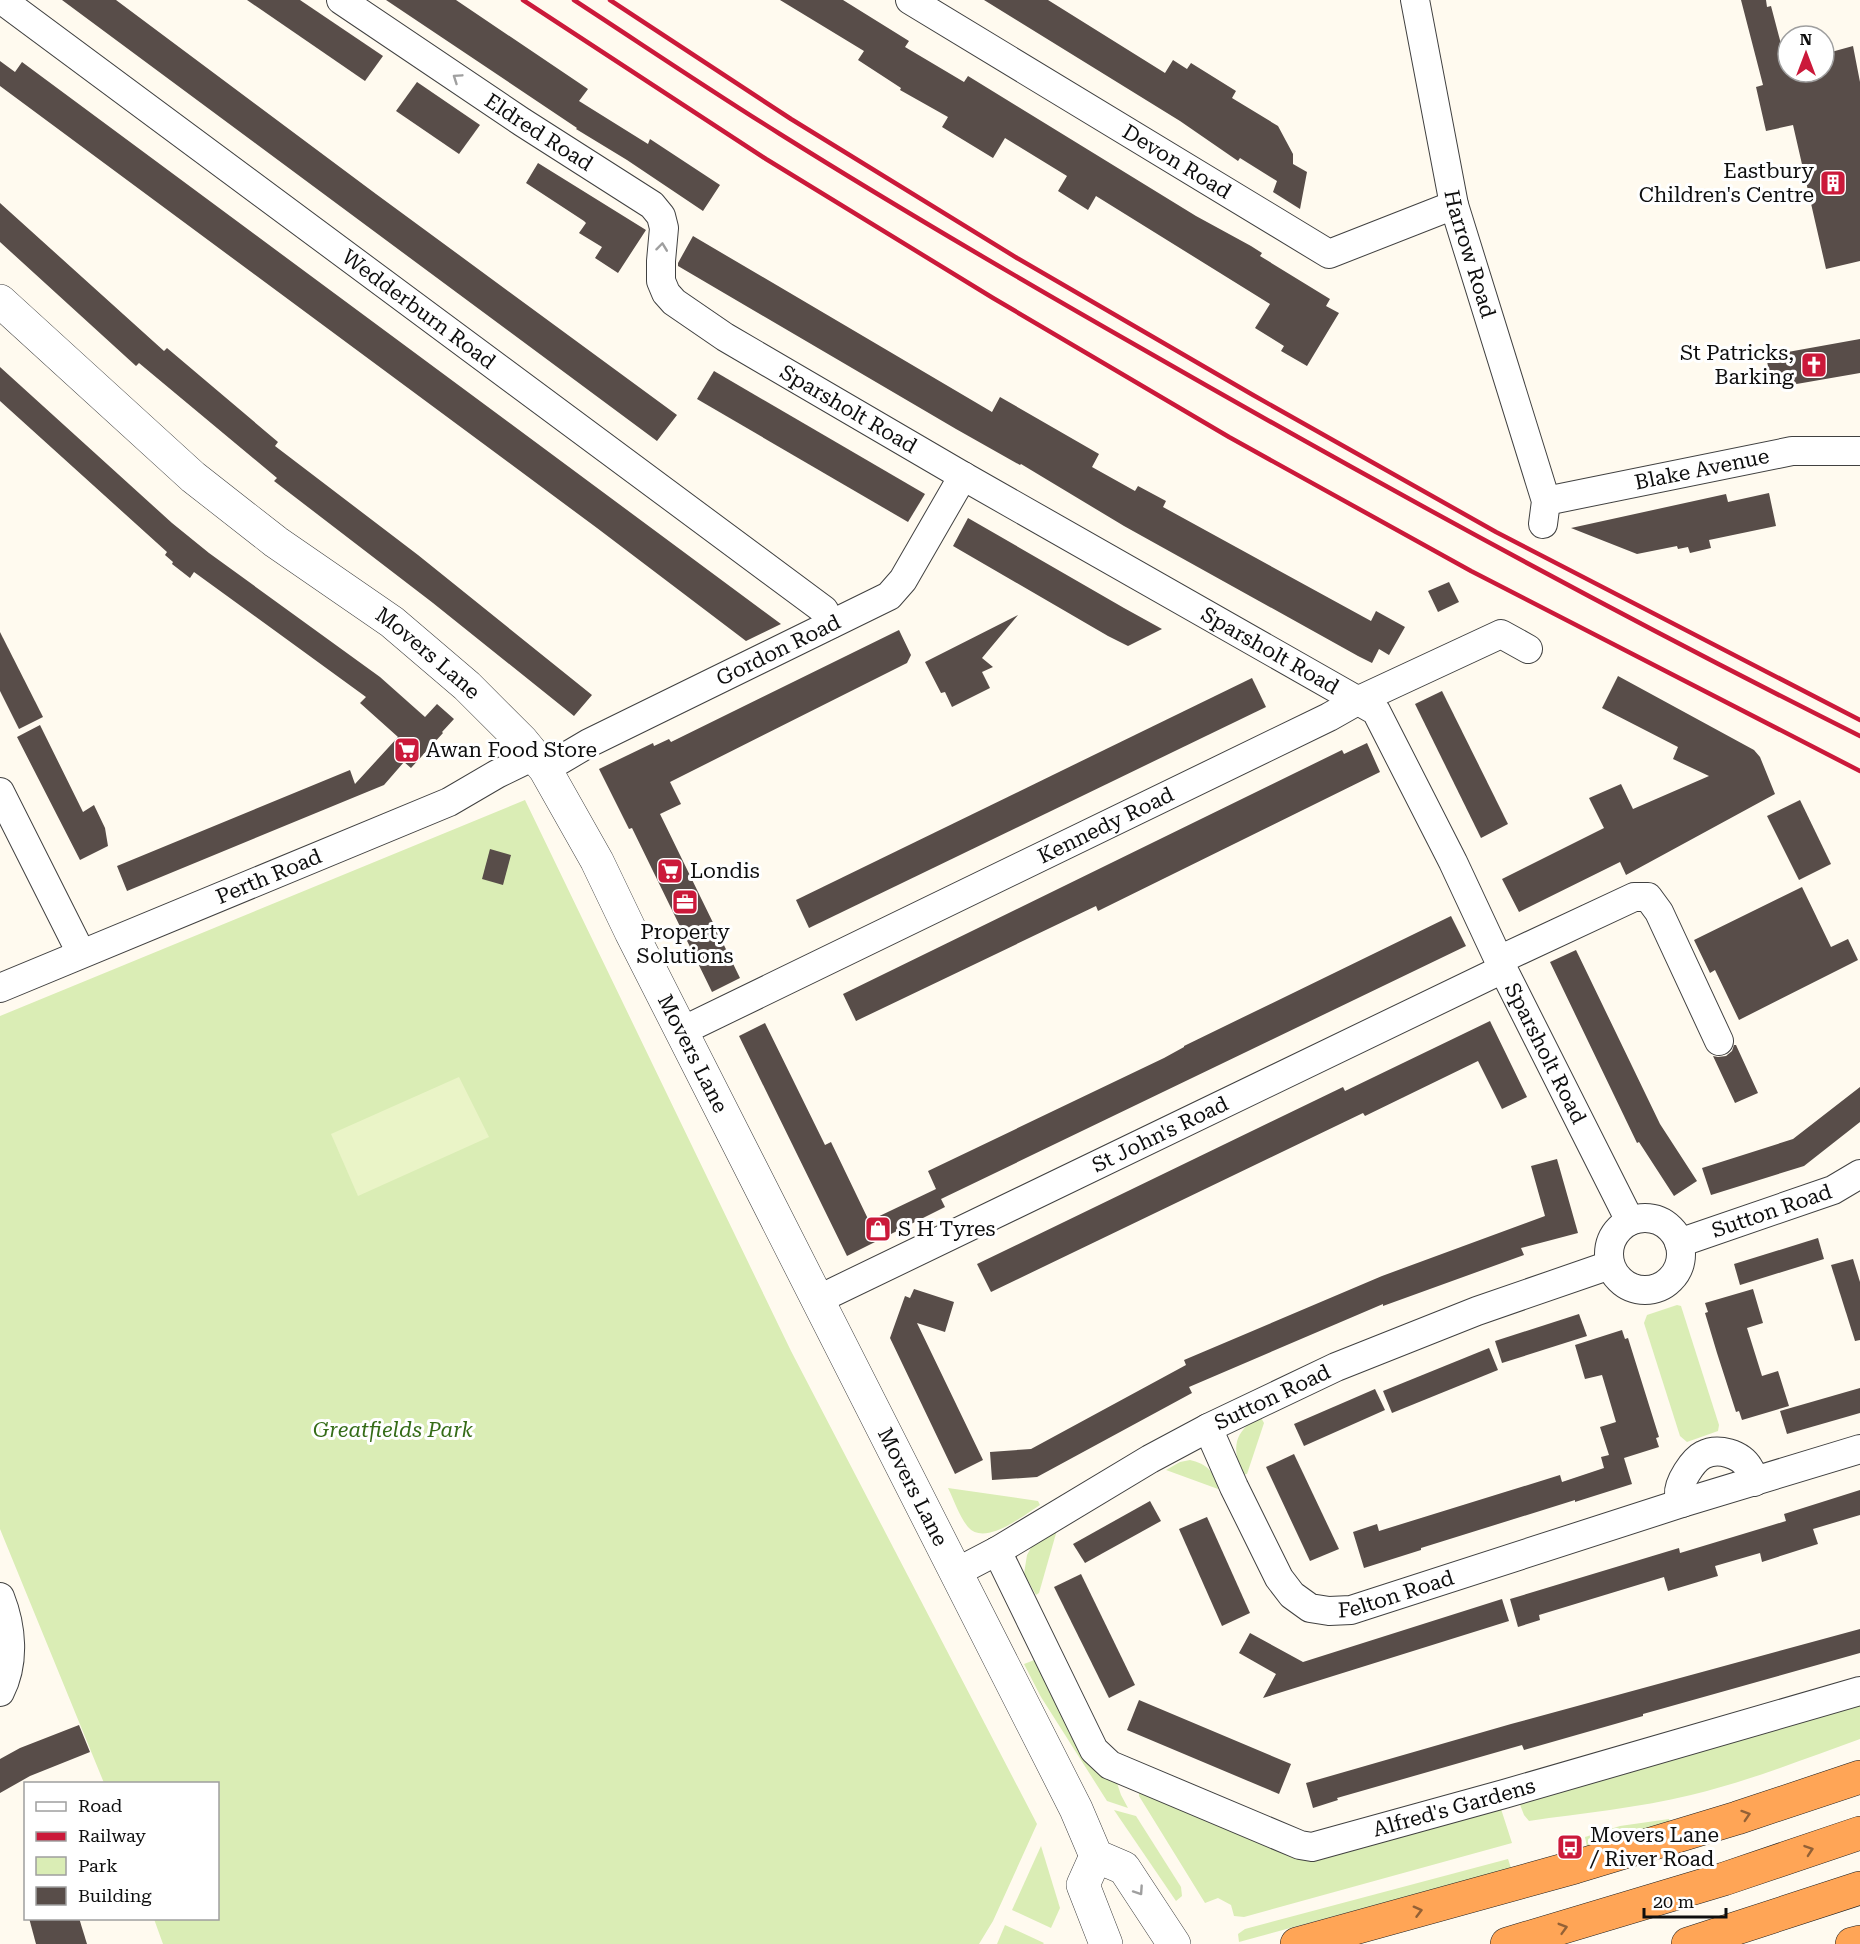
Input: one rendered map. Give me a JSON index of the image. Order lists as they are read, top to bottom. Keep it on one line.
{"streets":{"street":["Eldred Road","Devon Road","Harrow Road","Wedderburn Road","Sparsholt Road","Blake Avenue","Gordon Road","Movers Lane","Kennedy Road","Perth Road","St John's Road","Sutton Road","Felton Road","Alfred's Gardens"]},"crossings":[["Eldred Road","Sparsholt Road"],["Devon Road","Harrow Road"],["Harrow Road","Blake Avenue"],["Wedderburn Road","Gordon Road"],["Sparsholt Road","Gordon Road"],["Sparsholt Road","Kennedy Road"],["Sparsholt Road","St John's Road"],["Sparsholt Road","Sutton Road"],["Gordon Road","Movers Lane"],["Gordon Road","Perth Road"],["Movers Lane","Kennedy Road"],["Movers Lane","Perth Road"],["Movers Lane","St John's Road"],["Movers Lane","Sutton Road"],["Sutton Road","Felton Road"],["Sutton Road","Alfred's Gardens"]],"one_way":["Eldred Road"],"parks":["Greatfields Park"],"places":{"building":["Eastbury Children's Centre"],"church":["St Patricks, Barking"],"supermarket":["Awan Food Store","Londis"],"office":["Property Solutions"],"shop":["S H Tyres"],"bus stop":["Movers Lane / River Road"]},"legend":["Road","Railway","Park","Building"],"scale_bar":"20 m","north":"top"}
